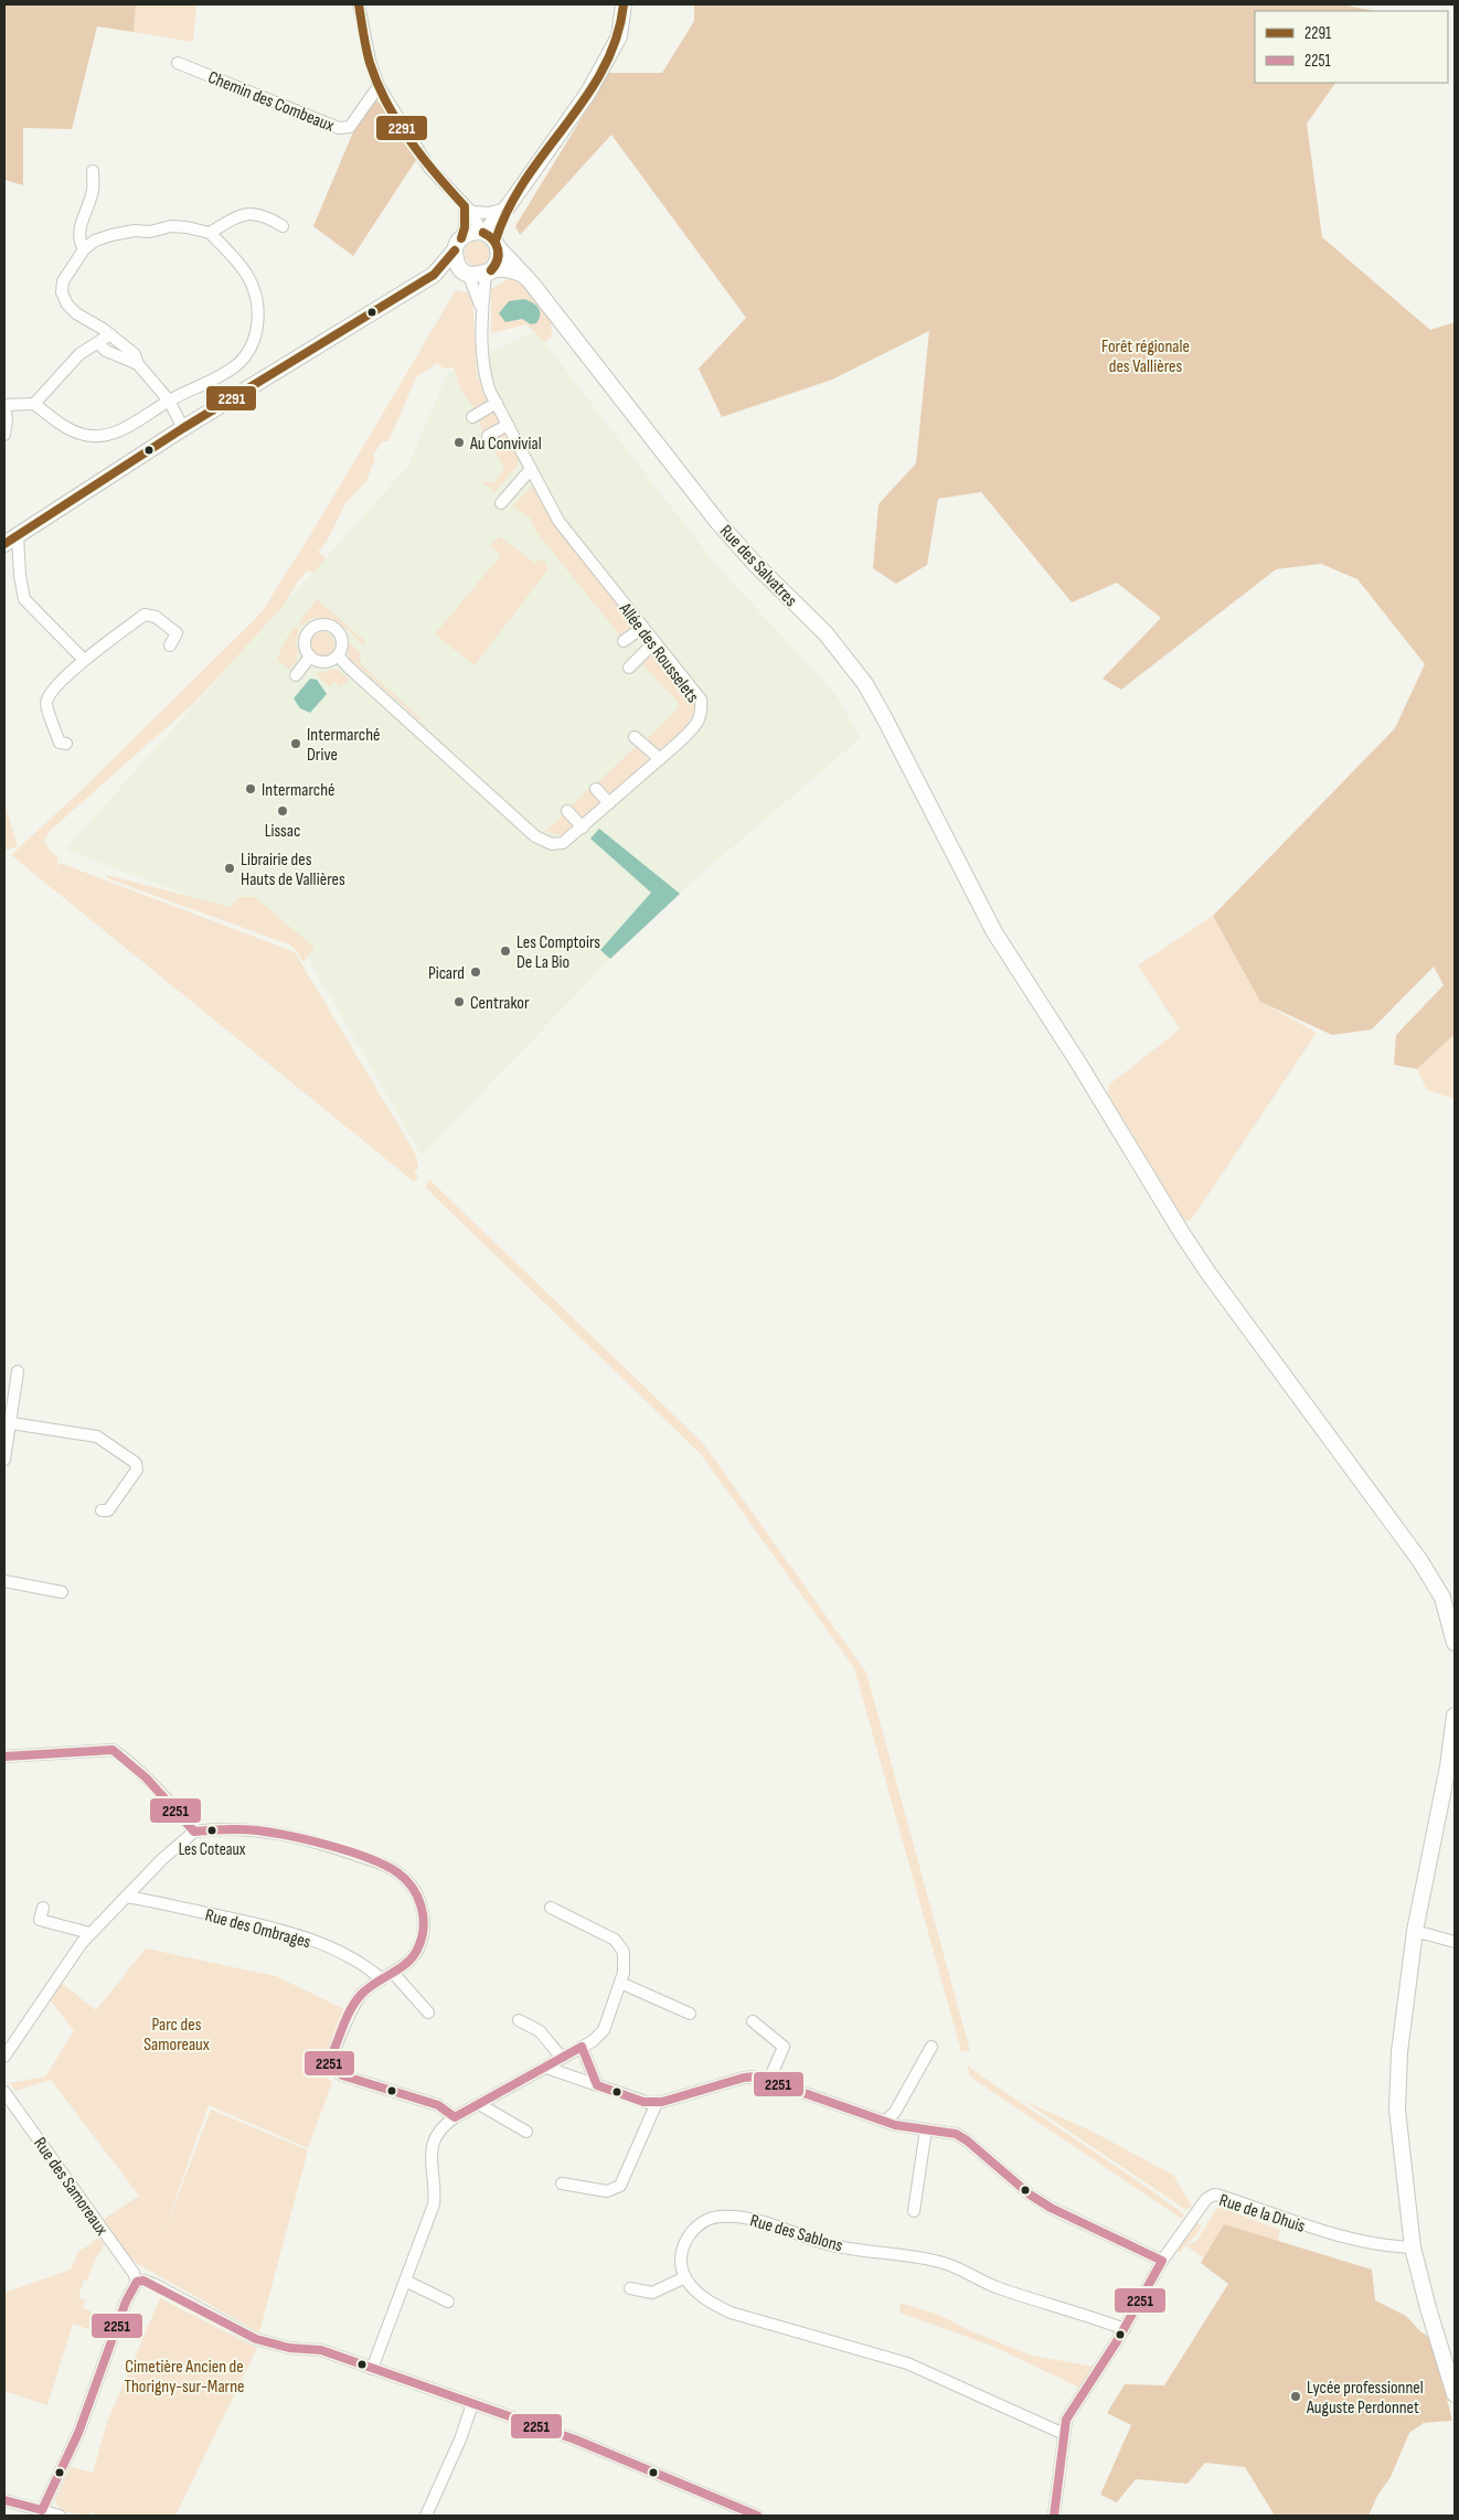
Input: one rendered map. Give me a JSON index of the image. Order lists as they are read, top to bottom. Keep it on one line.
{"streets":{"street":["Chemin des Combeaux","Rue des Salvatres","Allée des Rousselets","Rue des Ombrages","Rue des Samoreaux","Rue de la Dhuis","Rue des Sablons"]},"crossings":[["Rue des Salvatres","Allée des Rousselets"],["Rue de la Dhuis","Rue des Sablons"]],"parks":["Forêt régionale des Vallières","Parc des Samoreaux","Cimetière Ancien de Thorigny-sur-Marne"],"places":["Au Convivial","Intermarché Drive","Intermarché","Lissac","Librairie des Hauts de Vallières","Les Comptoirs De La Bio","Picard","Centrakor","Les Coteaux","Lycée professionnel Auguste Perdonnet"],"lines":["transit line 2291","transit line 2251"],"legend":["2291","2251"]}
